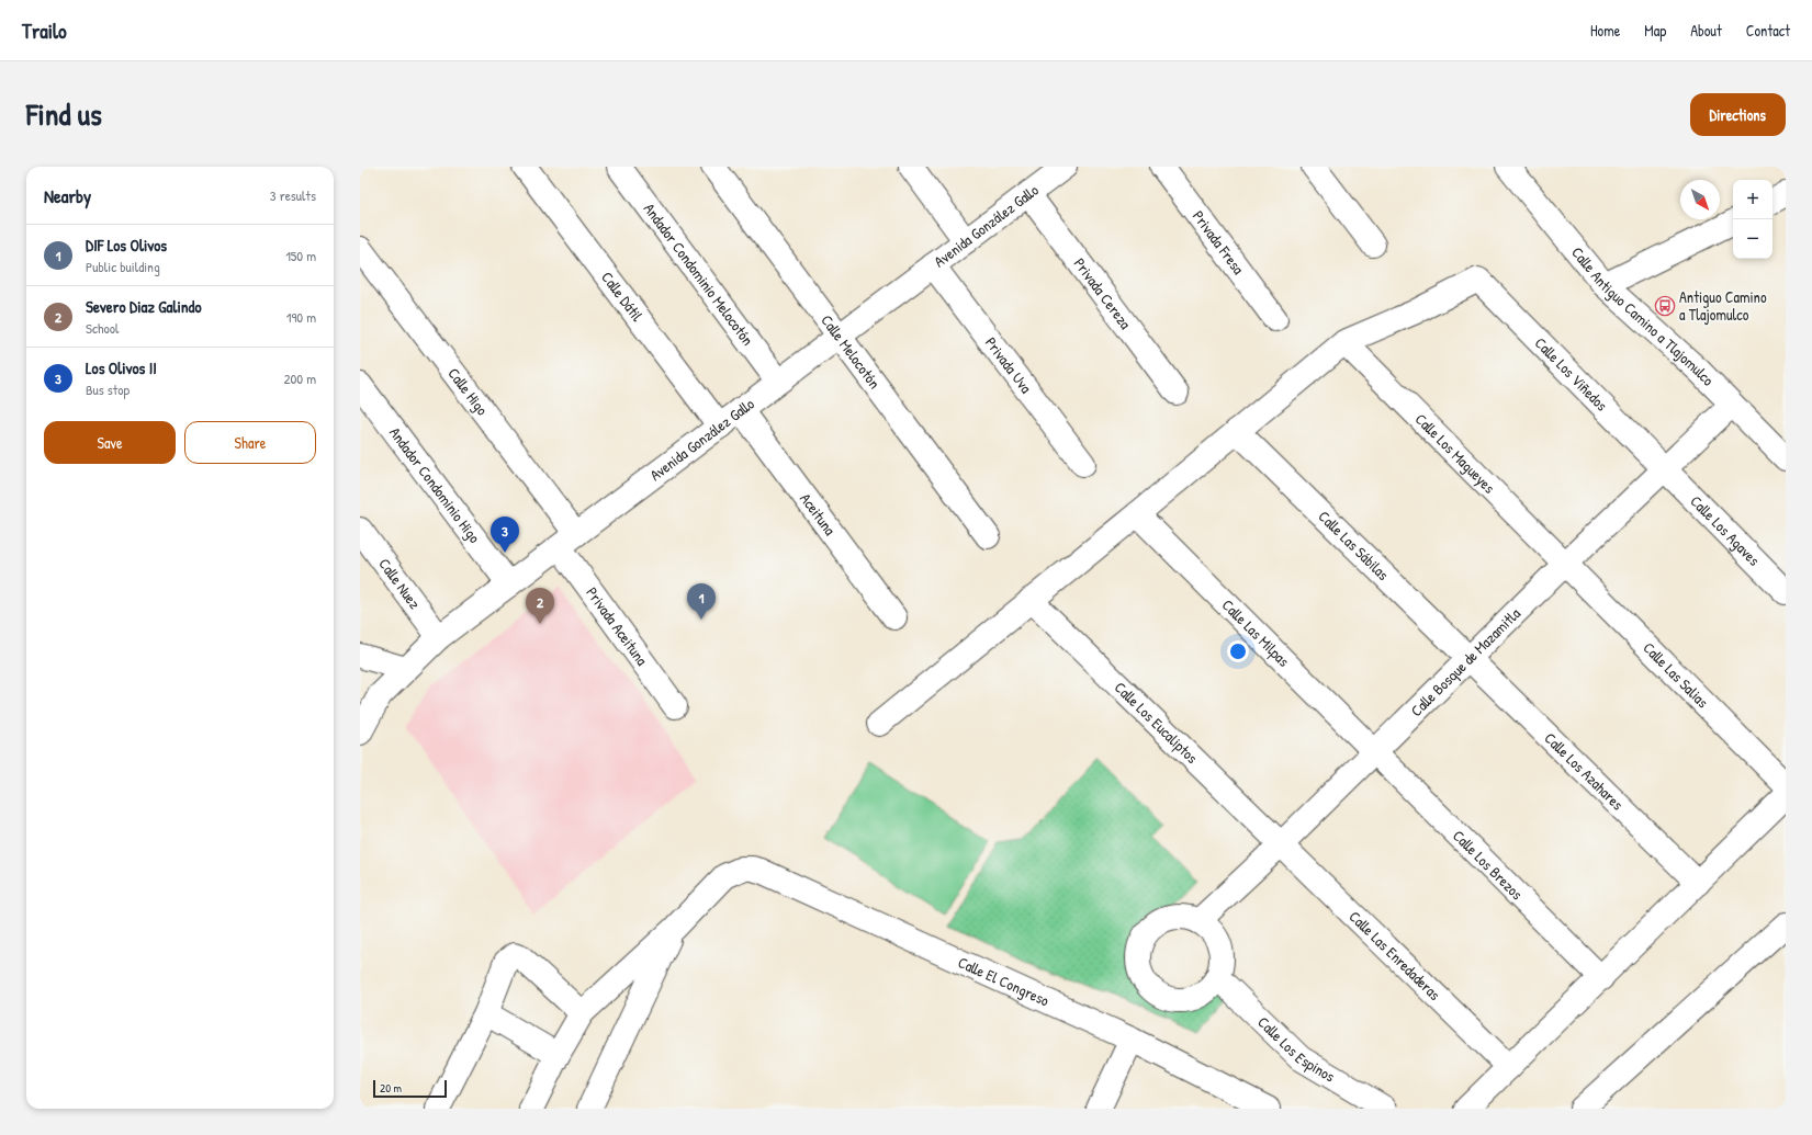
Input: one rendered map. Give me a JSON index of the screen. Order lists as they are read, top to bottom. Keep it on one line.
{"streets":{"street":["Avenida González Gallo","Privada Fresa","Andador Condominio Melocotón","Privada Cereza","Calle Dátil","Calle Antiguo Camino a Tlajomulco","Calle Melocotón","Privada Uva","Calle Los Viñedos","Calle Higo","Calle Los Magueyes","Andador Condominio Higo","Aceituna","Calle Los Agaves","Calle Las Sábilas","Calle Nuez","Privada Aceituna","Calle Las Milpas","Calle Bosque de Mazamitla","Calle Las Salias","Calle Los Eucaliptos","Calle Los Azahares","Calle Los Brezos","Calle Las Enredaderas","Calle El Congreso","Calle Los Espinos"]},"crossings":[["Avenida González Gallo","Andador Condominio Melocotón"],["Avenida González Gallo","Privada Cereza"],["Avenida González Gallo","Calle Dátil"],["Avenida González Gallo","Calle Melocotón"],["Avenida González Gallo","Privada Uva"],["Avenida González Gallo","Calle Higo"],["Avenida González Gallo","Andador Condominio Higo"],["Avenida González Gallo","Aceituna"],["Avenida González Gallo","Calle Nuez"],["Avenida González Gallo","Privada Aceituna"],["Calle Antiguo Camino a Tlajomulco","Calle Bosque de Mazamitla"],["Calle Los Viñedos","Calle Los Magueyes"],["Calle Los Viñedos","Calle Los Agaves"],["Calle Los Viñedos","Calle Bosque de Mazamitla"],["Calle Higo","Privada Aceituna"],["Calle Los Magueyes","Calle Bosque de Mazamitla"],["Calle Los Magueyes","Calle Las Salias"],["Calle Los Agaves","Calle Bosque de Mazamitla"],["Calle Las Sábilas","Calle Bosque de Mazamitla"],["Calle Las Sábilas","Calle Los Azahares"],["Calle Las Milpas","Calle Bosque de Mazamitla"],["Calle Las Milpas","Calle Los Brezos"],["Calle Bosque de Mazamitla","Calle Las Salias"],["Calle Bosque de Mazamitla","Calle Los Eucaliptos"],["Calle Bosque de Mazamitla","Calle Los Azahares"],["Calle Bosque de Mazamitla","Calle Los Brezos"],["Calle Bosque de Mazamitla","Calle Las Enredaderas"],["Calle Bosque de Mazamitla","Calle Los Espinos"],["Calle Los Eucaliptos","Calle Las Enredaderas"]],"places":{"bus stop":["Antiguo Camino a Tlajomulco"]},"scale_bar":"20 m","north":"bottom right","page":{"header":"Trailo","nav":["Home","Map","About","Contact"],"title":"Find us","buttons":["Directions",["Save","Share"]],"heading":["Nearby","3 results"],"map_buttons":["+","−"],"list":[{"mark":"1","name":"DIF Los Olivos","note":"Public building","value":"150 m"},{"mark":"2","name":"Severo Diaz Galindo","note":"School","value":"190 m"},{"mark":"3","name":"Los Olivos II","note":"Bus stop","value":"200 m"}],"pins":["3","1","2"],"scale":"20 m"}}
